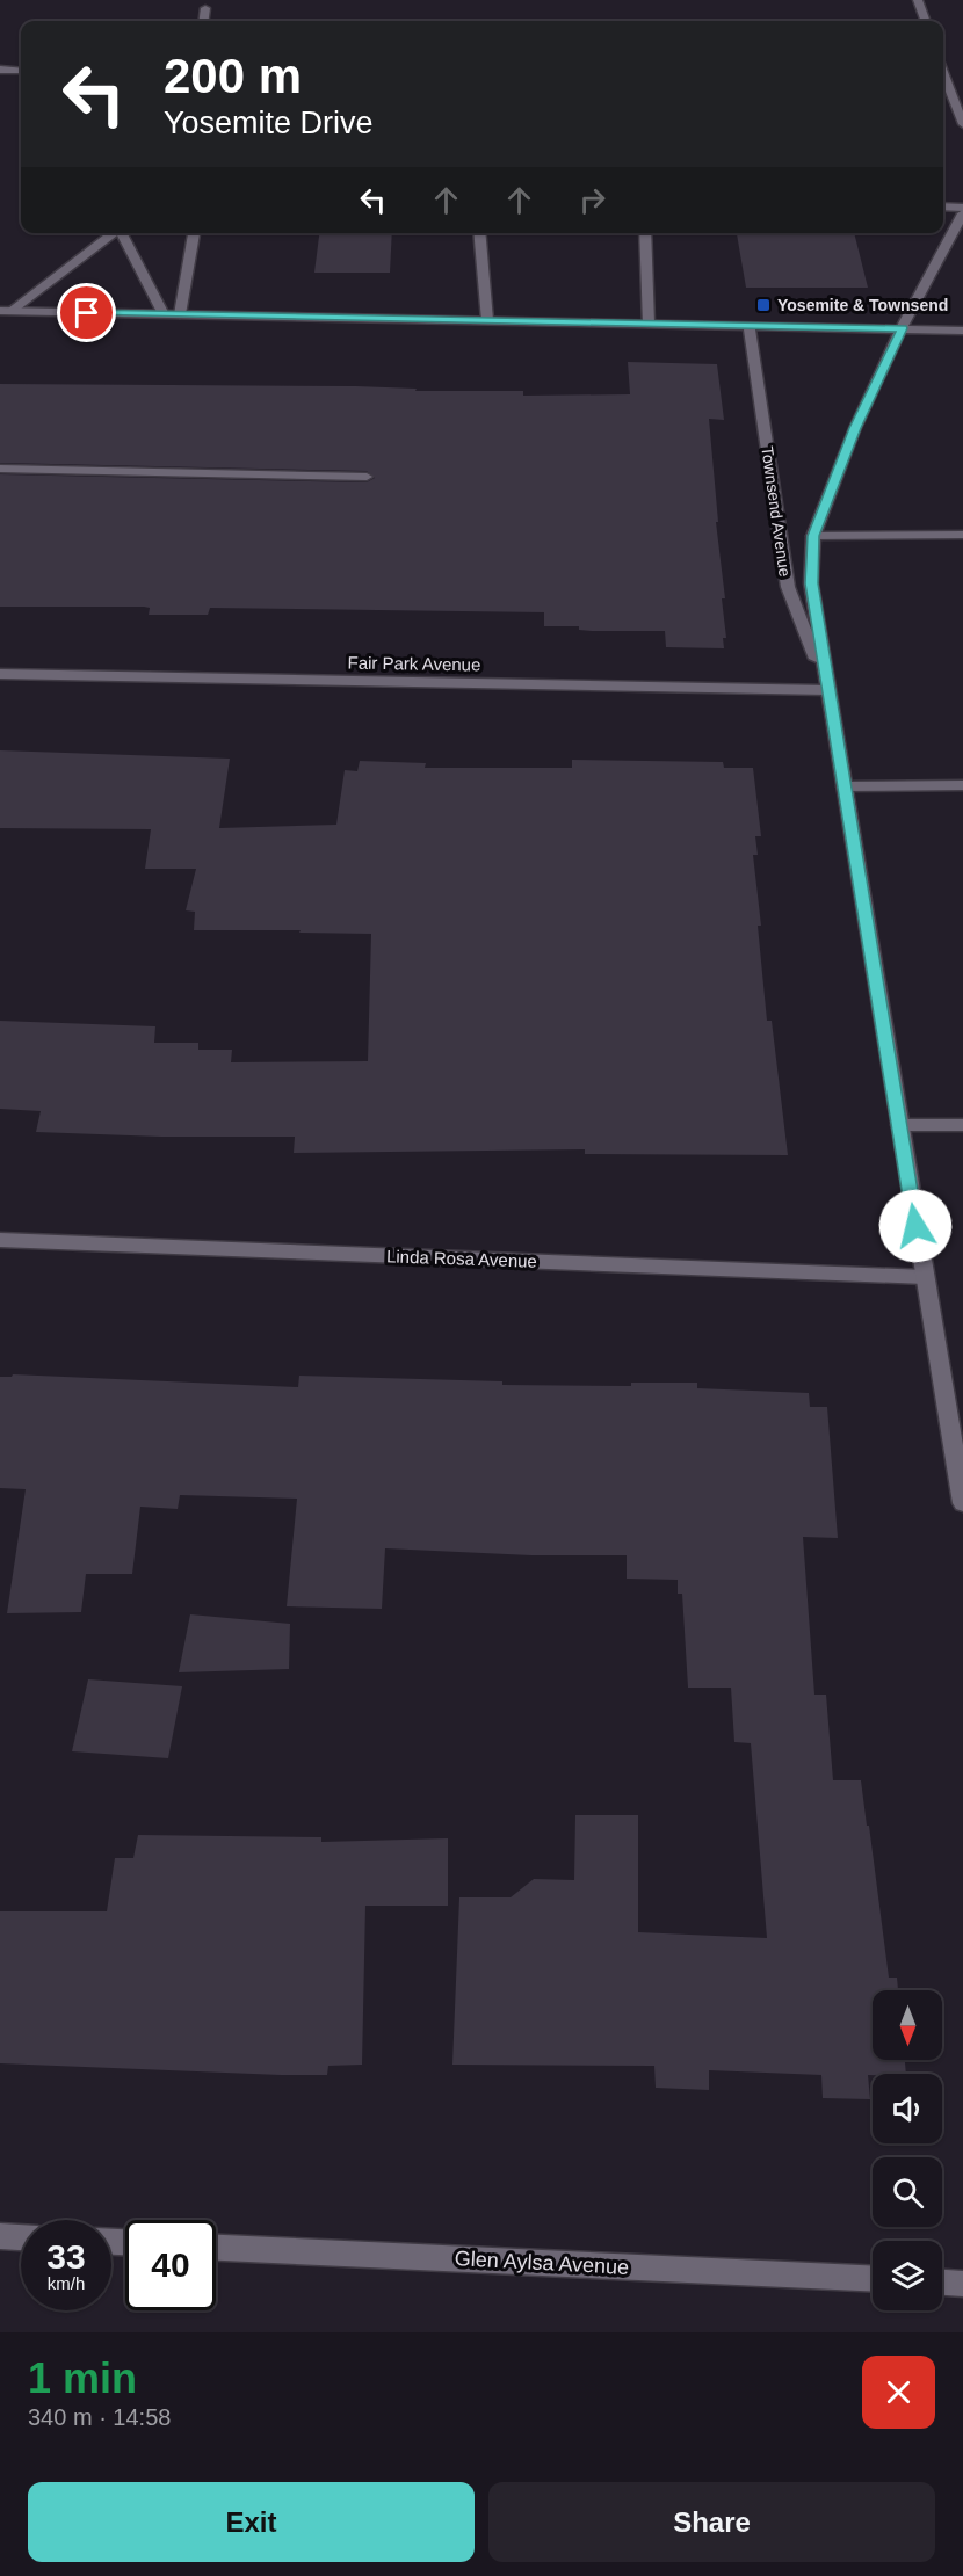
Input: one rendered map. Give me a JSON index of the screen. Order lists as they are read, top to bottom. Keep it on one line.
{"streets":{"street":["Townsend Avenue","Fair Park Avenue","Linda Rosa Avenue","Glen Aylsa Avenue"]},"crossings":[["Townsend Avenue","Fair Park Avenue"],["Townsend Avenue","Linda Rosa Avenue"]],"places":{"transit":["Yosemite & Townsend"]},"north":"bottom","page":{"turn":["200 m","Yosemite Drive"],"speed":"33 km/h","limit":"40","heading":["1 min","340 m · 14:58"],"buttons":["Exit","Share"]}}
